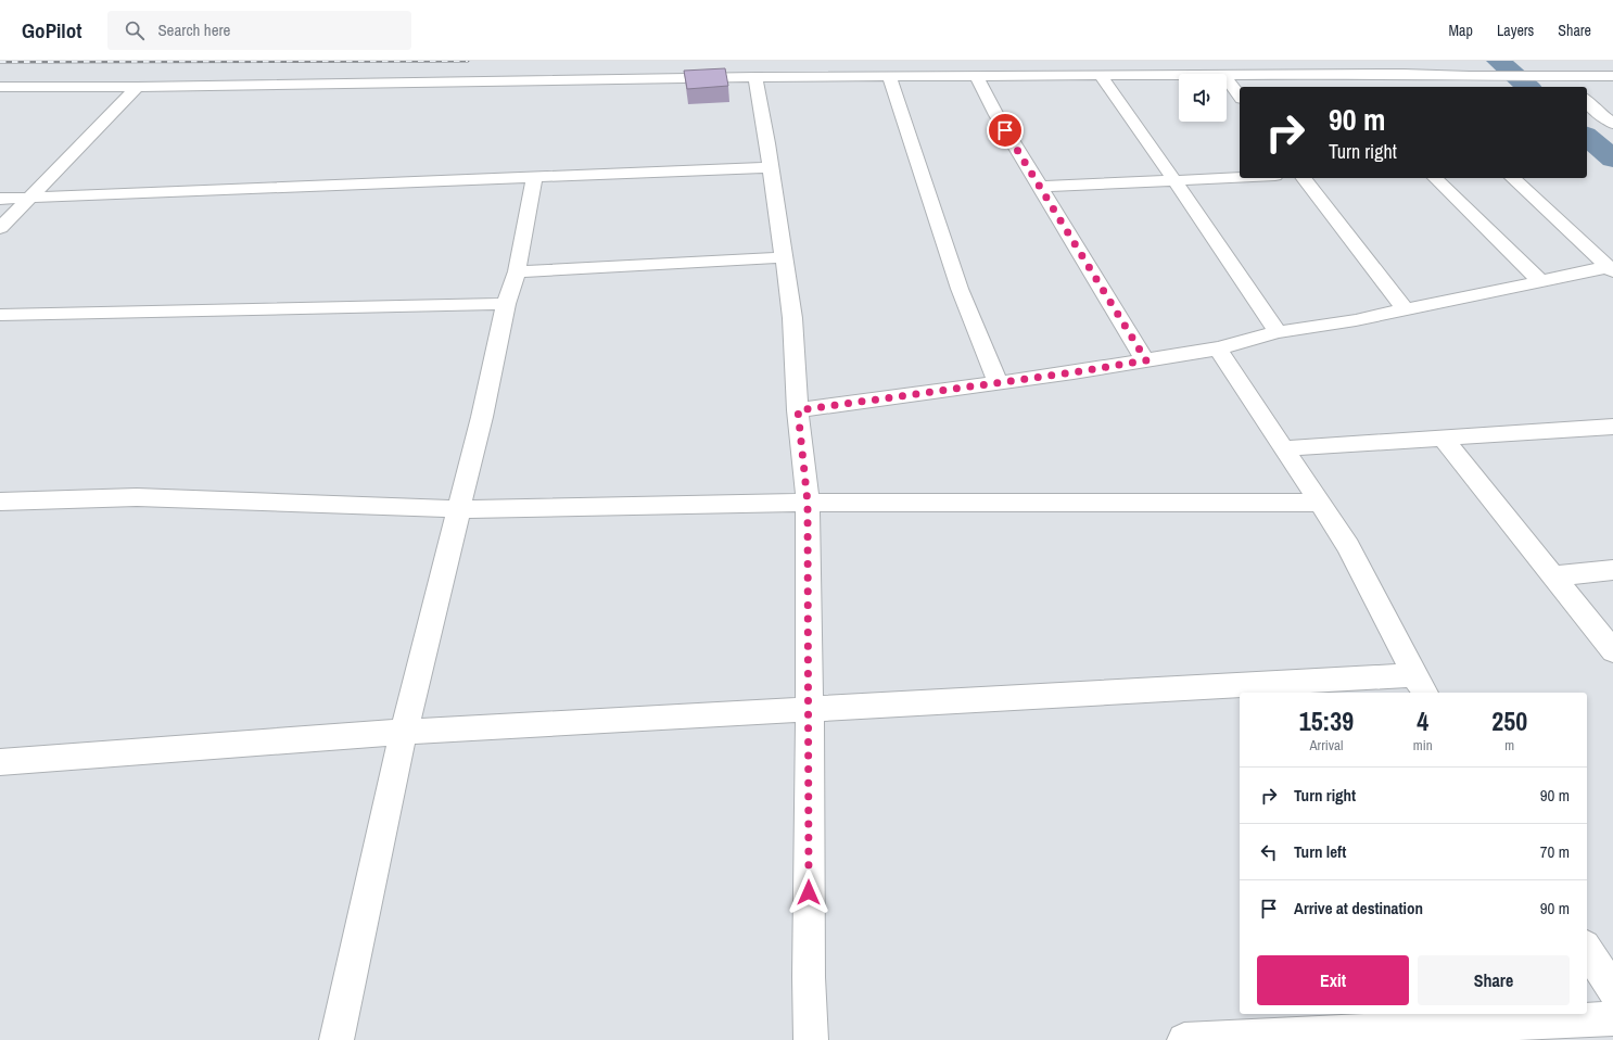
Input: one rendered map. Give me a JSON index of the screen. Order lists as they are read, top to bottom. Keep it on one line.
{"page":{"header":"GoPilot","search":"Search here","nav":["Map","Layers","Share"],"turn":["90 m","Turn right"],"eta":["15:39","Arrival","4","min","250","m"],"list":[{"name":"Turn right","value":"90 m"},{"name":"Turn left","value":"70 m"},{"name":"Arrive at destination","value":"90 m"}],"buttons":["Exit","Share"]}}
